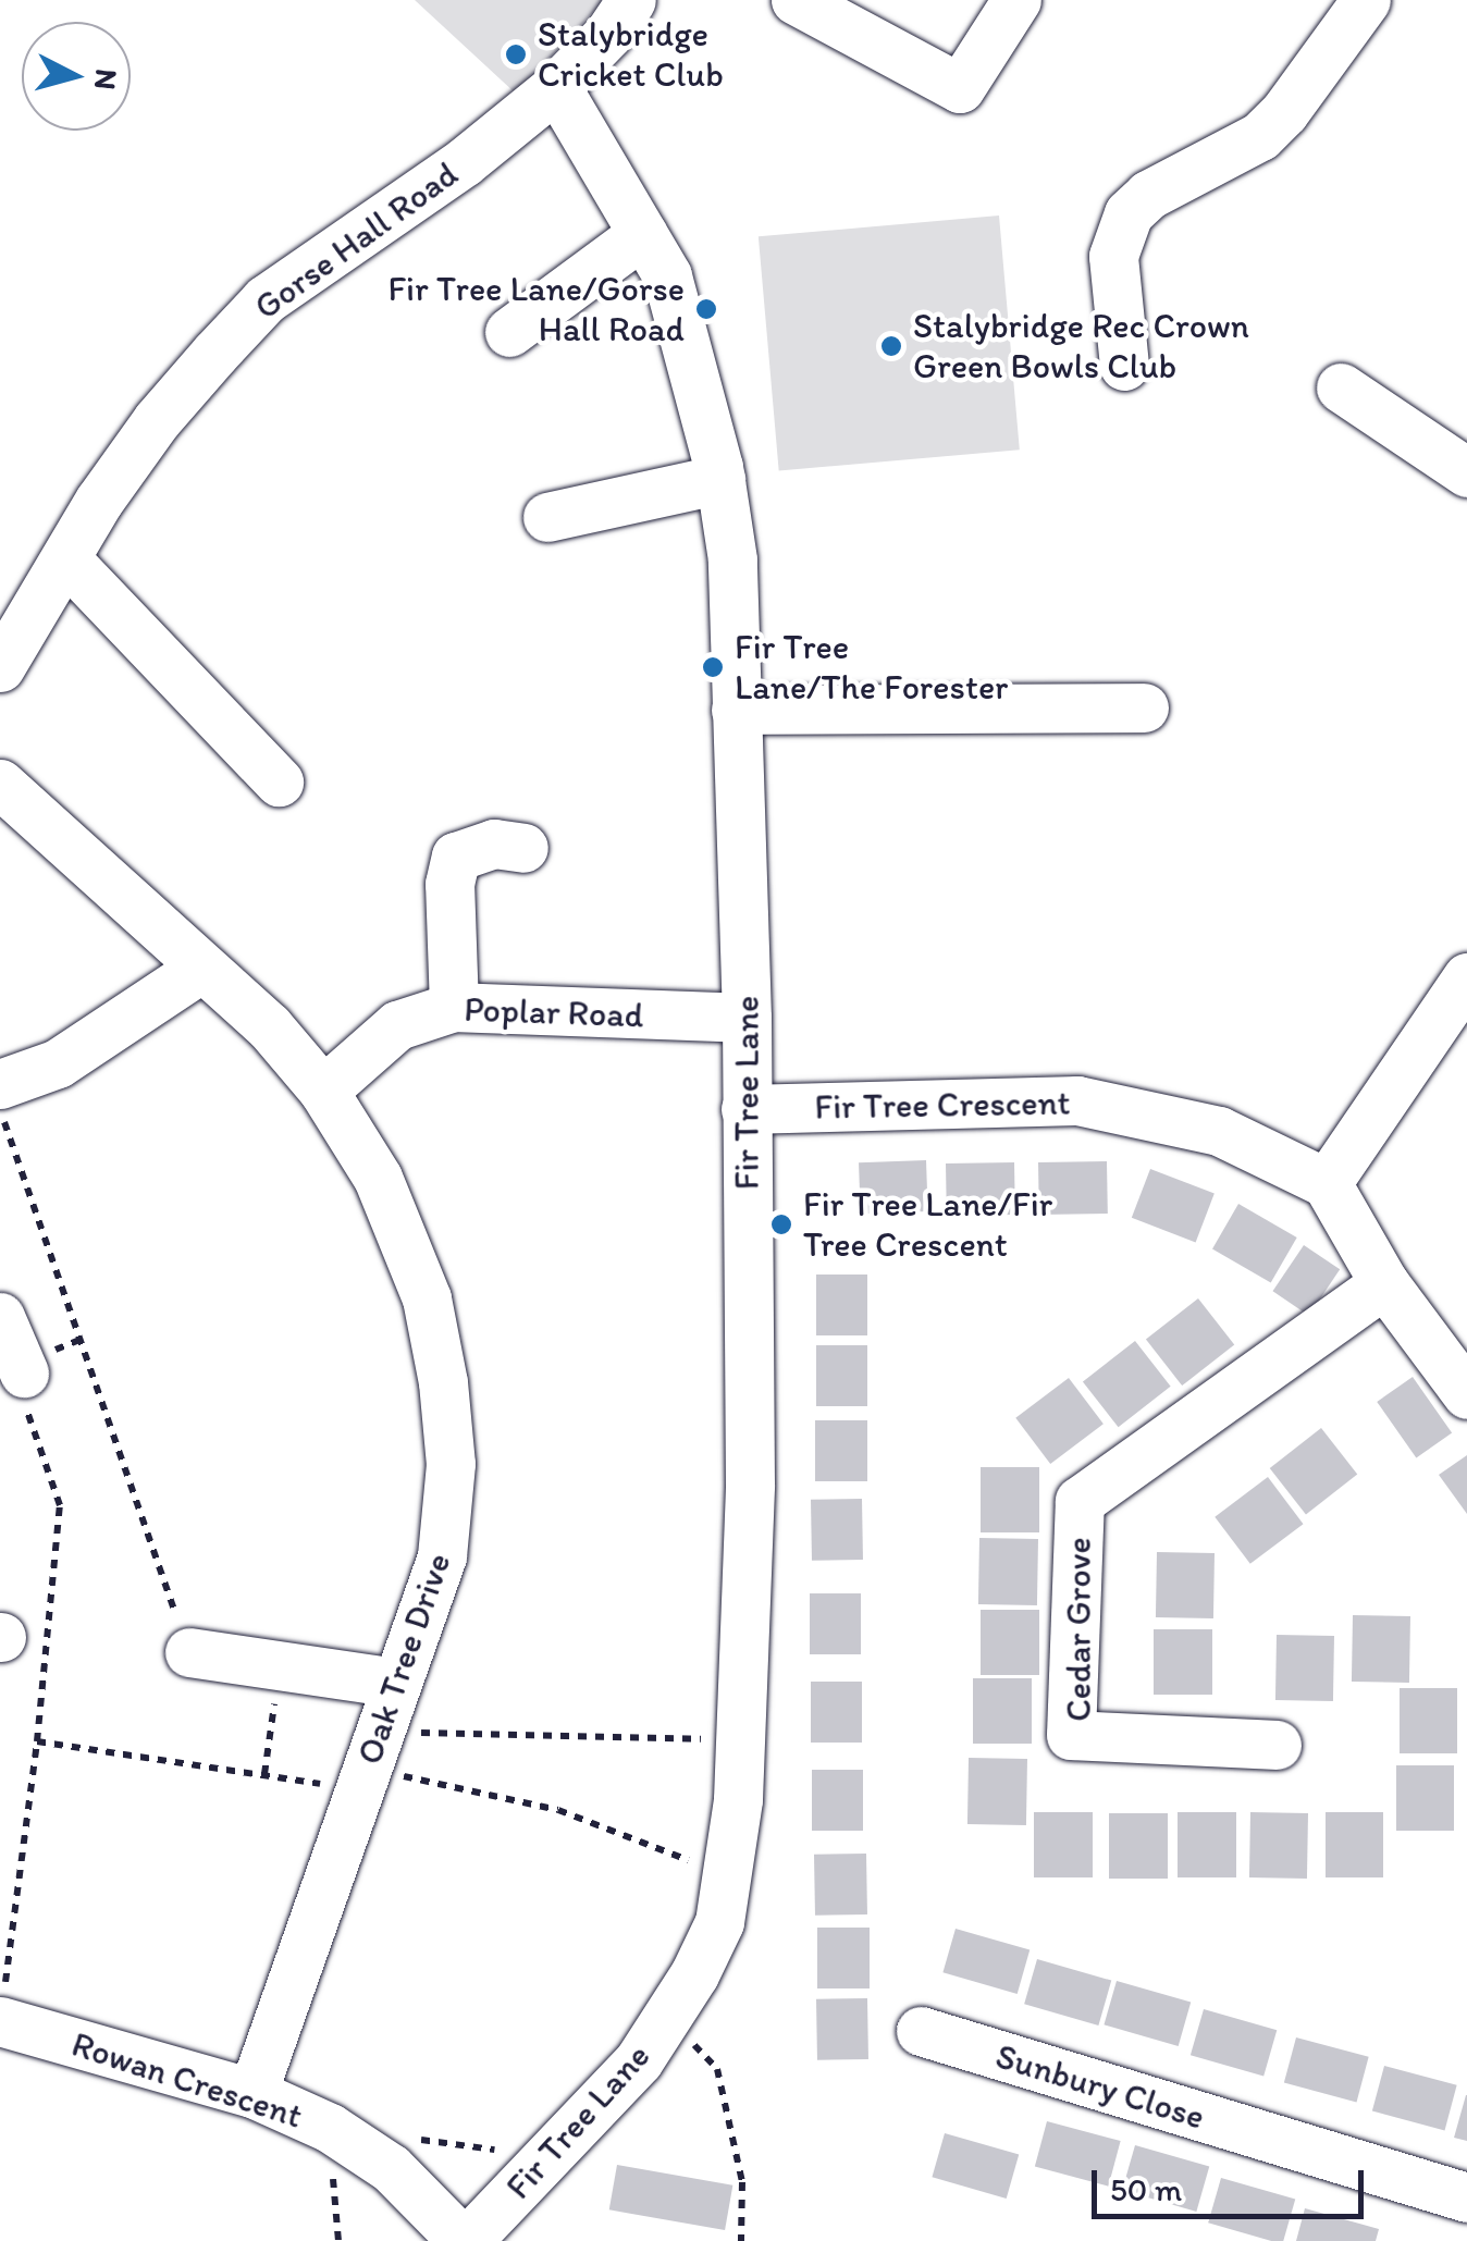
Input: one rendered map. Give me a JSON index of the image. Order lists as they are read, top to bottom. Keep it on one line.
{"streets":{"street":["Gorse Hall Road","Poplar Road","Fir Tree Lane","Fir Tree Crescent","Cedar Grove","Oak Tree Drive","Rowan Crescent","Sunbury Close"]},"crossings":[["Gorse Hall Road","Fir Tree Lane"],["Poplar Road","Fir Tree Lane"],["Poplar Road","Oak Tree Drive"],["Fir Tree Lane","Fir Tree Crescent"],["Fir Tree Lane","Rowan Crescent"],["Oak Tree Drive","Rowan Crescent"]],"places":["Stalybridge Cricket Club","Fir Tree Lane/Gorse Hall Road","Stalybridge Rec Crown Green Bowls Club","Fir Tree Lane/The Forester","Fir Tree Lane/Fir Tree Crescent"],"scale_bar":"50 m","north":"right"}
